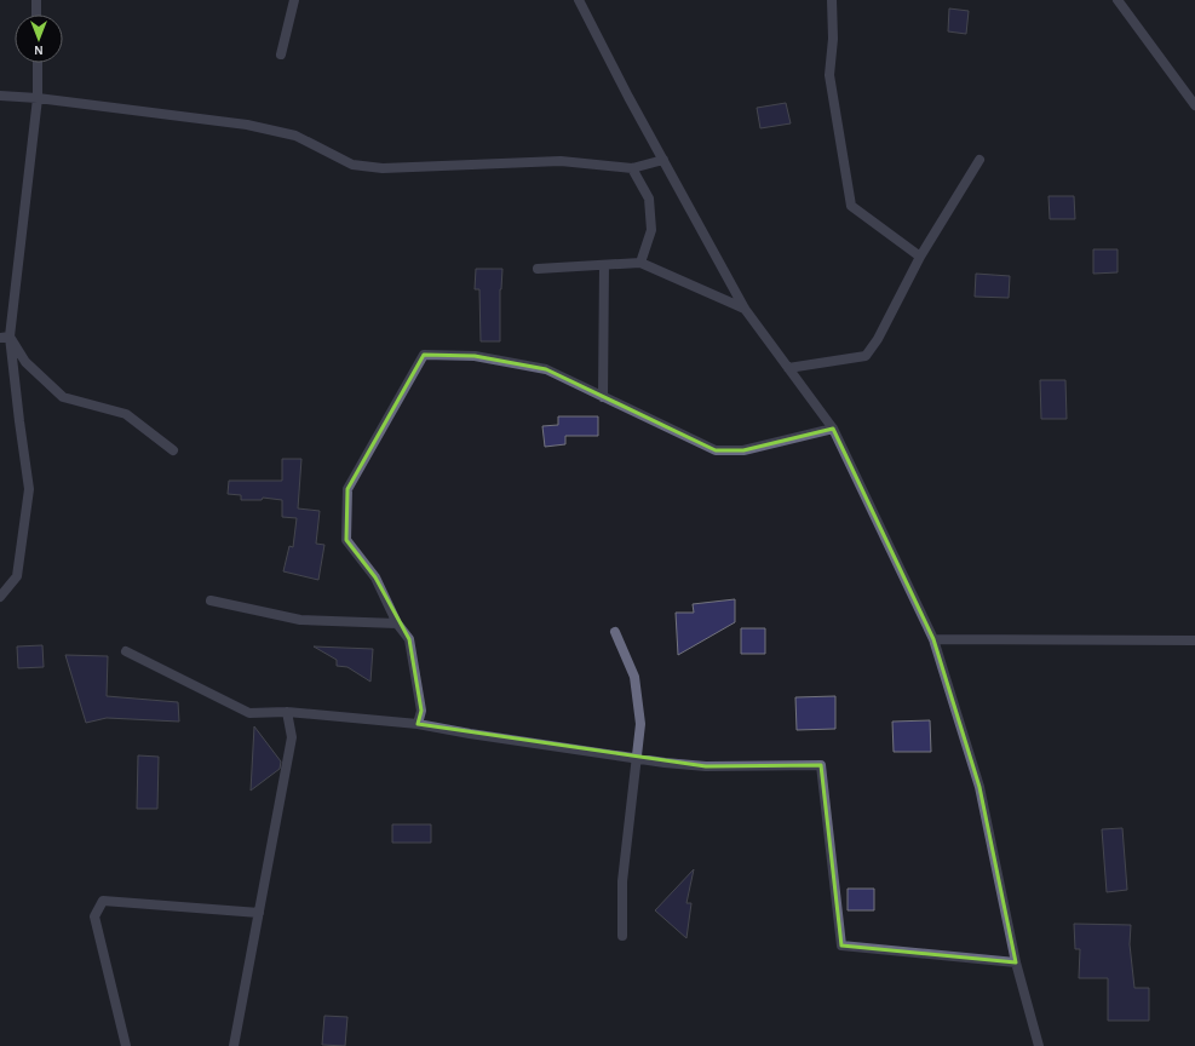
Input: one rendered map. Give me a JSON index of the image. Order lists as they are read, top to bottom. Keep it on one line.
{"north":"bottom"}
